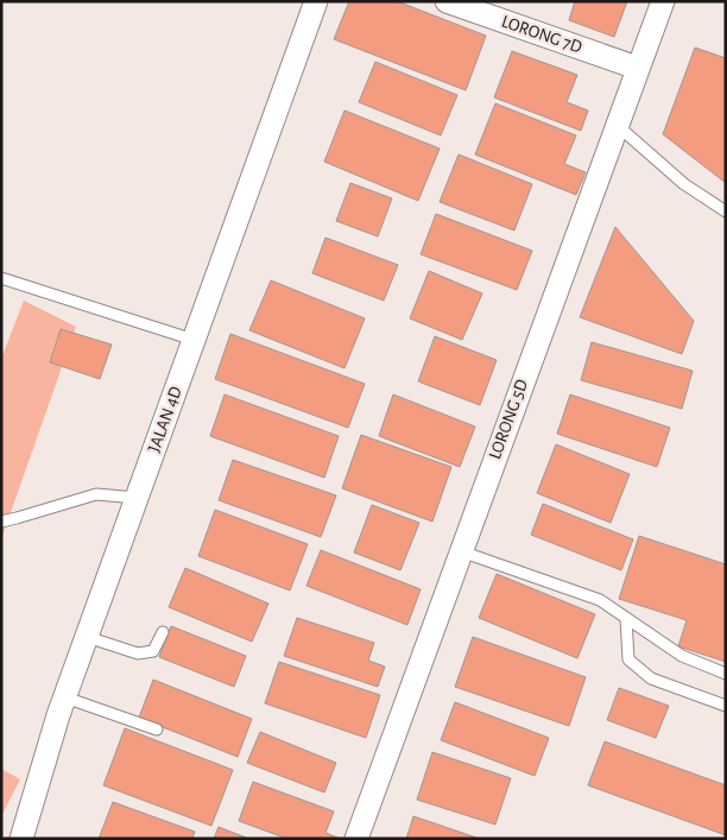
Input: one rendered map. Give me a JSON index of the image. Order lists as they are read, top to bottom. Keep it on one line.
{"streets":{"street":["LORONG 7D","JALAN 4D","LORONG 5D"]},"crossings":[["LORONG 7D","LORONG 5D"]]}
